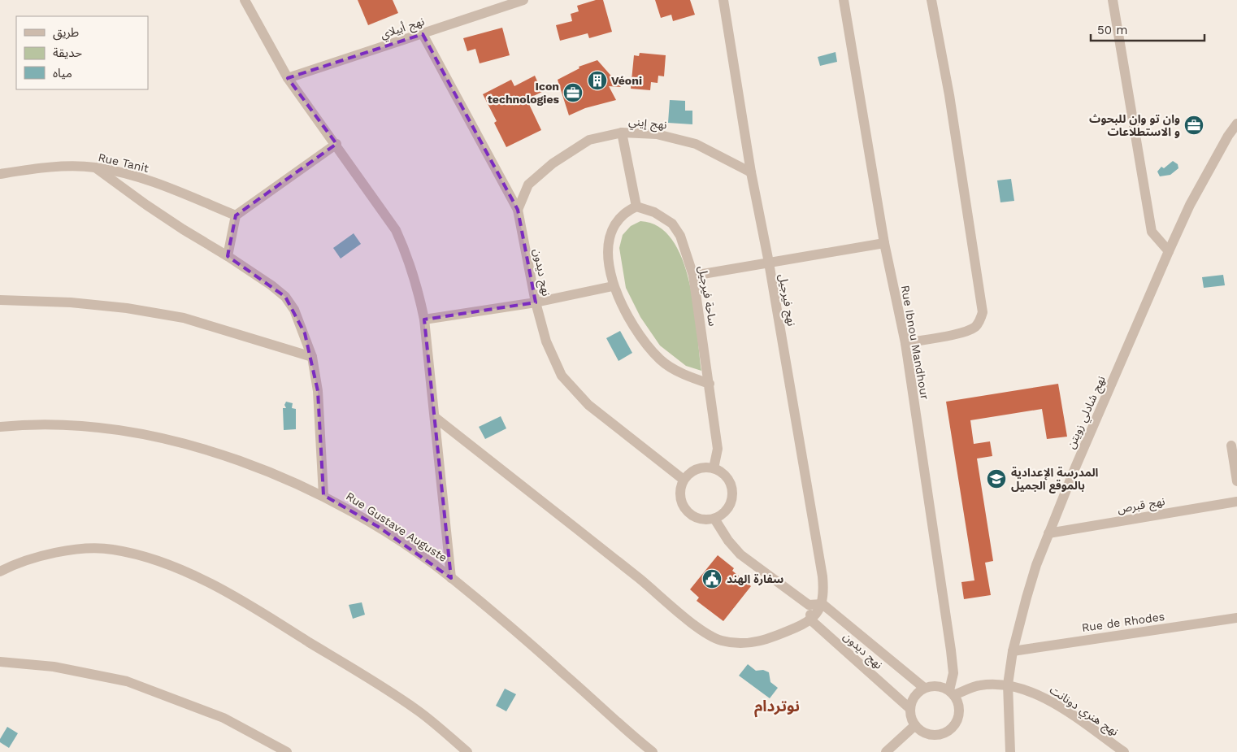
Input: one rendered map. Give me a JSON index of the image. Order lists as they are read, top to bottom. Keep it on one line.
{"streets":{"street":["نهج أبيلاي","نهج إيني","Rue Tanit","نهج ديدون","ساحة فيرجيل","نهج فيرجيل","Rue Ibnou Mandhour","نهج شادلي زويتن","نهج قبرص","Rue Gustave Auguste","Rue de Rhodes","نهج هنري دونانت"]},"crossings":[["نهج أبيلاي","نهج ديدون"],["نهج إيني","نهج ديدون"],["نهج إيني","نهج فيرجيل"],["نهج ديدون","ساحة فيرجيل"],["نهج ديدون","نهج فيرجيل"],["نهج ديدون","Rue Ibnou Mandhour"],["نهج ديدون","نهج هنري دونانت"],["Rue Ibnou Mandhour","نهج هنري دونانت"],["نهج شادلي زويتن","نهج قبرص"],["نهج شادلي زويتن","Rue de Rhodes"],["نهج شادلي زويتن","نهج هنري دونانت"]],"districts":["نوتردام"],"places":{"building":["Véoni"],"office":["Icon technologies","وان تو وان للبحوث و الاستطلاعات"],"school or university":["المدرسة الإعدادية بالموقع الجميل"],"public building":["سفارة الهند"]},"legend":["طريق","حديقة","مياه"],"scale_bar":"50 m"}
